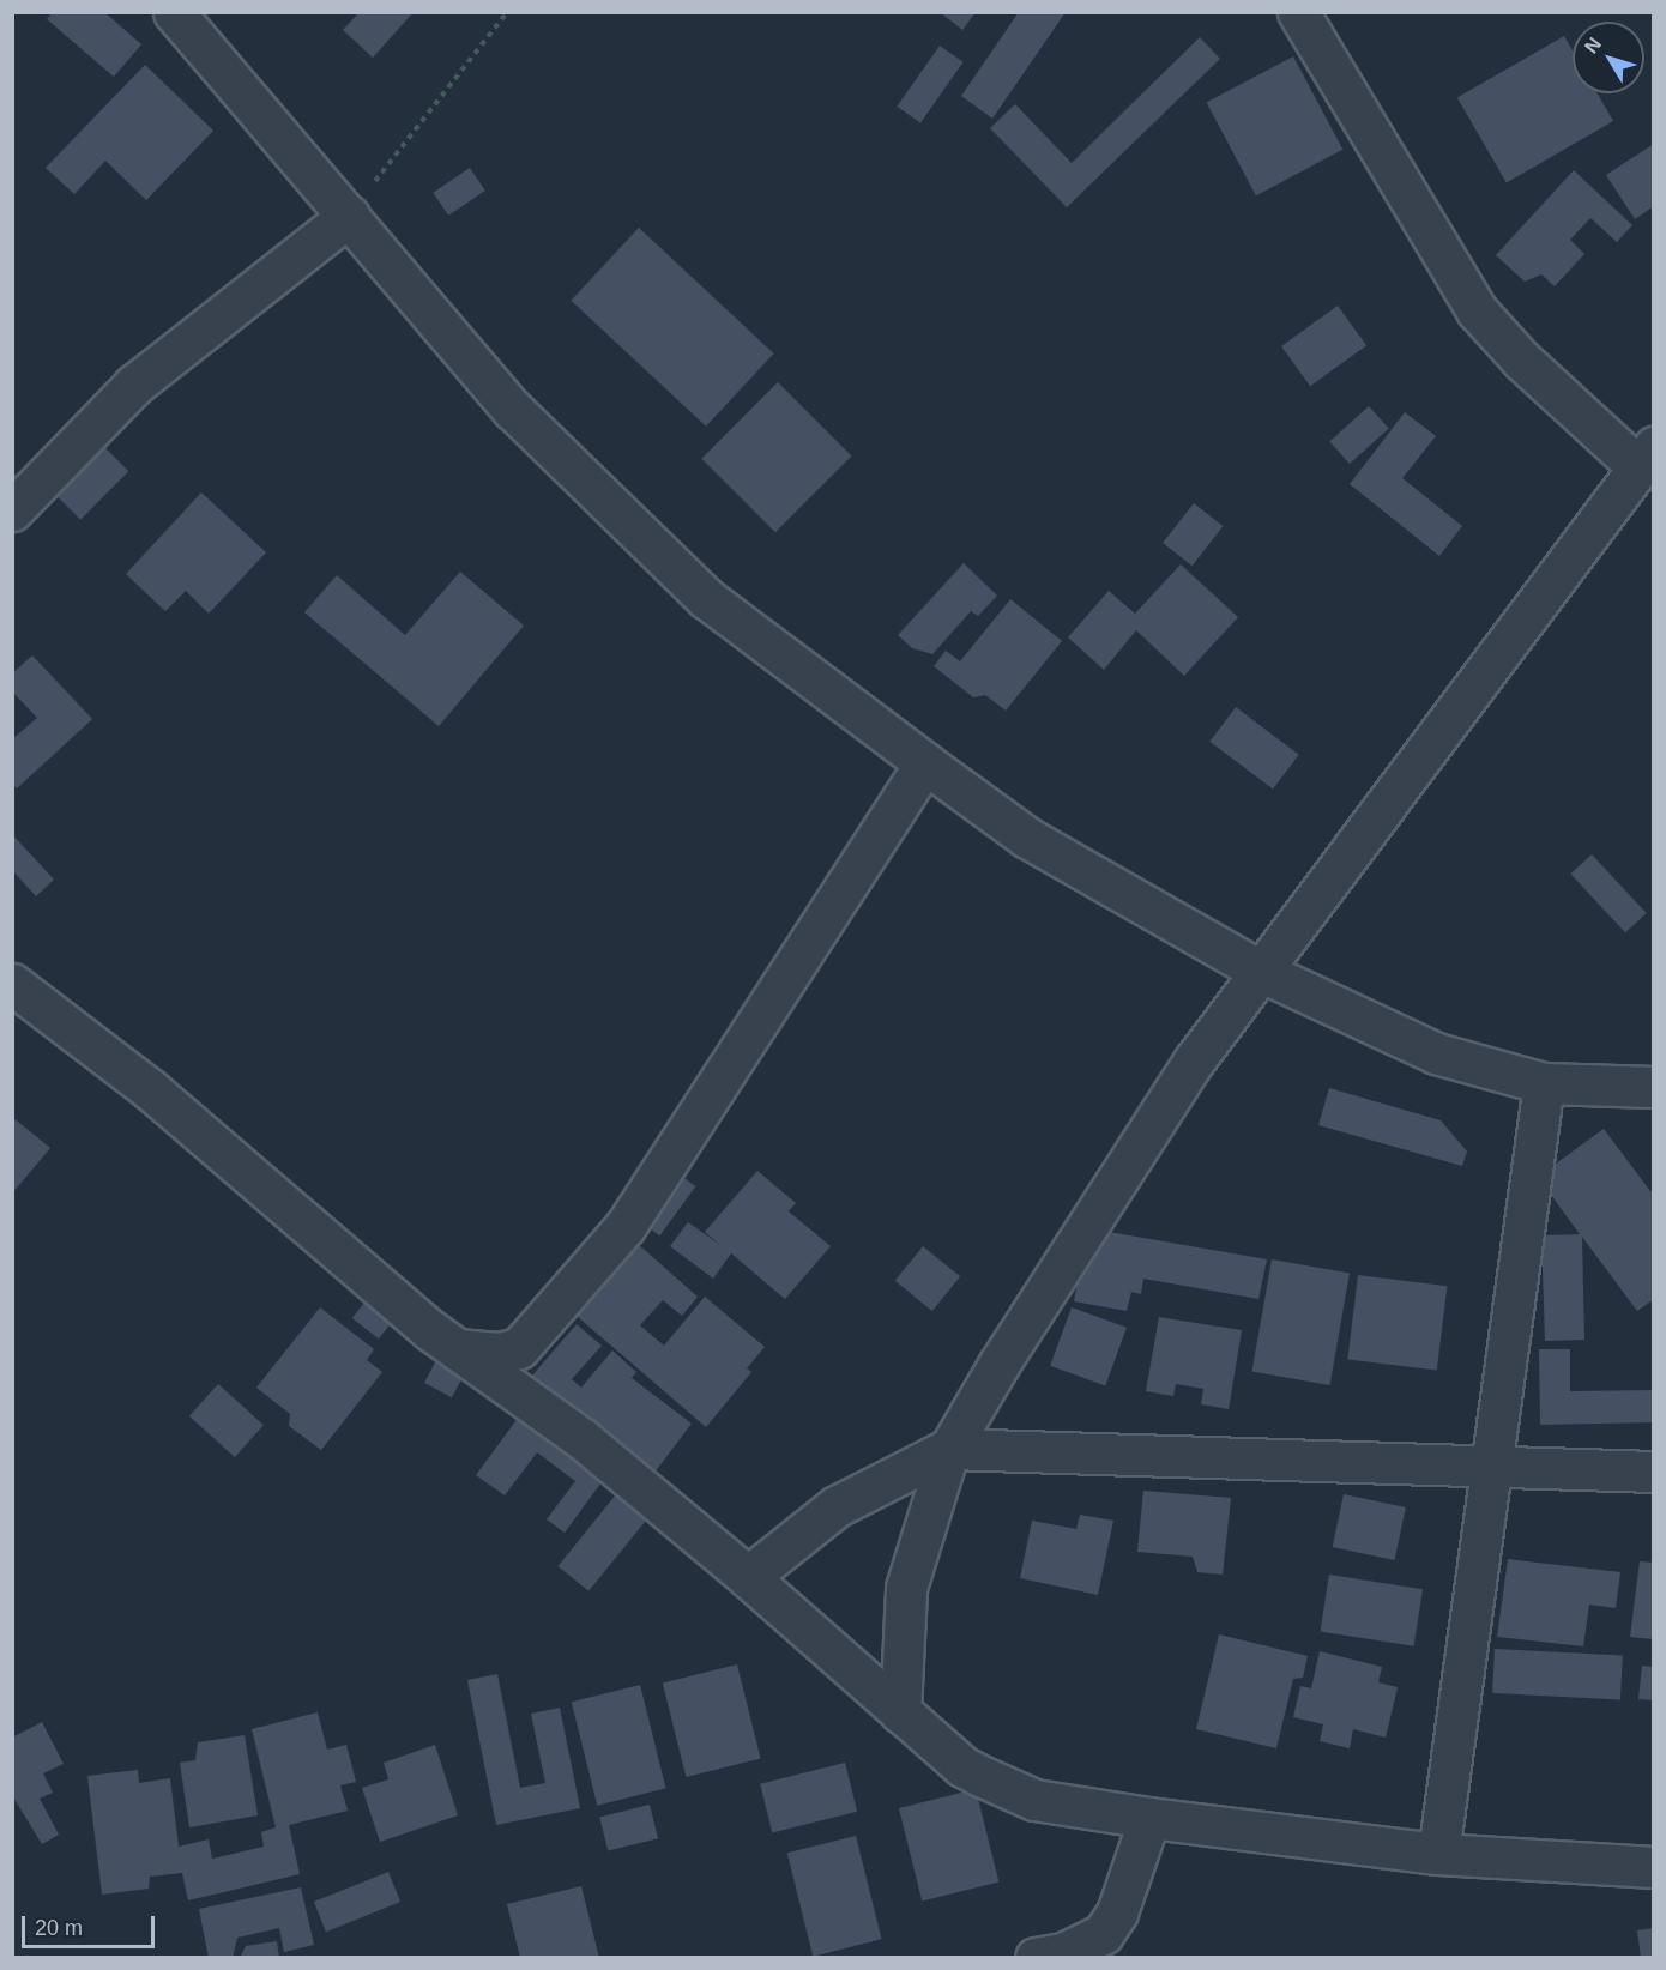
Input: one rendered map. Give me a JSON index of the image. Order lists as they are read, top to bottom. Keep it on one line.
{"scale_bar":"20 m","north":"top left"}
